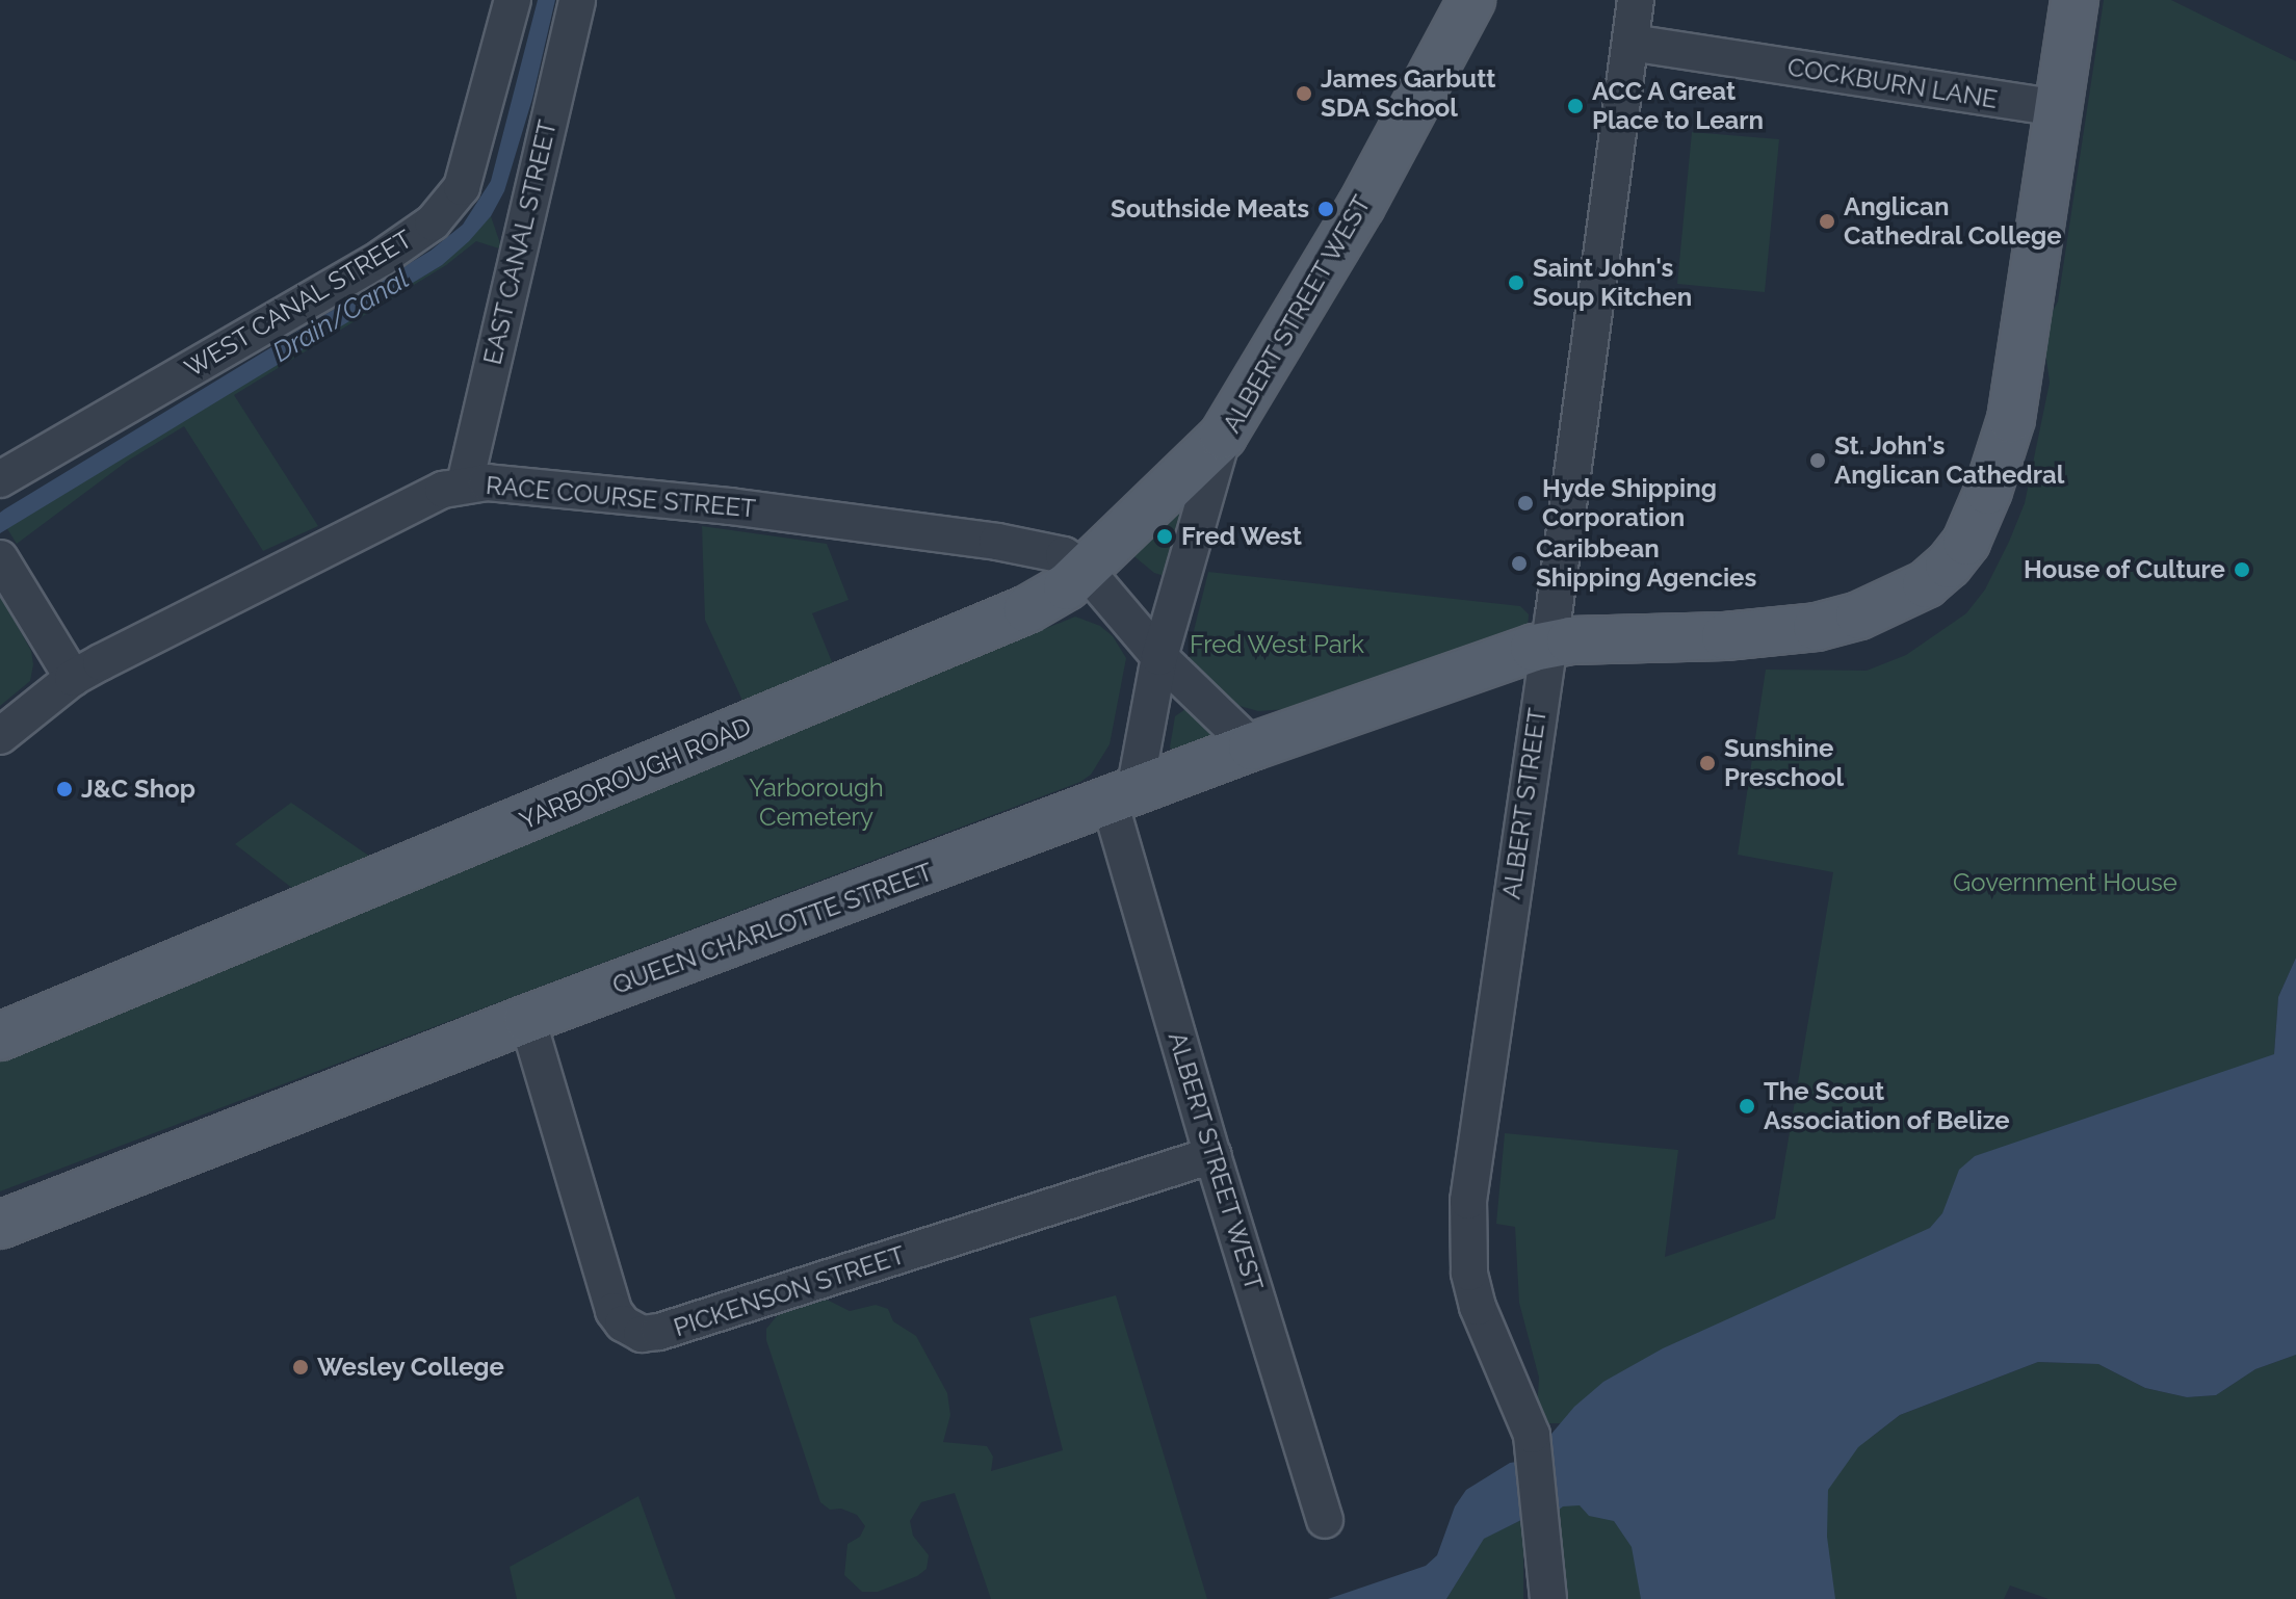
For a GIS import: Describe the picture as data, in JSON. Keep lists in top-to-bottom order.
{
  "streets": {
    "main road": ["ALBERT STREET WEST", "YARBOROUGH ROAD", "QUEEN CHARLOTTE STREET"],
    "street": [
      "COCKBURN LANE",
      "EAST CANAL STREET",
      "WEST CANAL STREET",
      "RACE COURSE STREET",
      "ALBERT STREET",
      "PICKENSON STREET"
    ]
  },
  "crossings": [
    ["COCKBURN LANE", "ALBERT STREET"],
    ["COCKBURN LANE", "QUEEN CHARLOTTE STREET"],
    ["EAST CANAL STREET", "RACE COURSE STREET"],
    ["ALBERT STREET WEST", "RACE COURSE STREET"],
    ["ALBERT STREET WEST", "YARBOROUGH ROAD"],
    ["ALBERT STREET WEST", "QUEEN CHARLOTTE STREET"],
    ["ALBERT STREET WEST", "PICKENSON STREET"],
    ["RACE COURSE STREET", "YARBOROUGH ROAD"],
    ["RACE COURSE STREET", "QUEEN CHARLOTTE STREET"],
    ["ALBERT STREET", "QUEEN CHARLOTTE STREET"],
    ["QUEEN CHARLOTTE STREET", "PICKENSON STREET"]
  ],
  "water": ["Drain/Canal"],
  "parks": ["Fred West Park", "Yarborough Cemetery", "Government House"],
  "places": [
    "James Garbutt SDA School",
    "ACC A Great Place to Learn",
    "Southside Meats",
    "Anglican Cathedral College",
    "Saint John's Soup Kitchen",
    "St. John's Anglican Cathedral",
    "Hyde Shipping Corporation",
    "Fred West",
    "Caribbean Shipping Agencies",
    "House of Culture",
    "Sunshine Preschool",
    "J&C Shop",
    "The Scout Association of Belize",
    "Wesley College"
  ]
}
